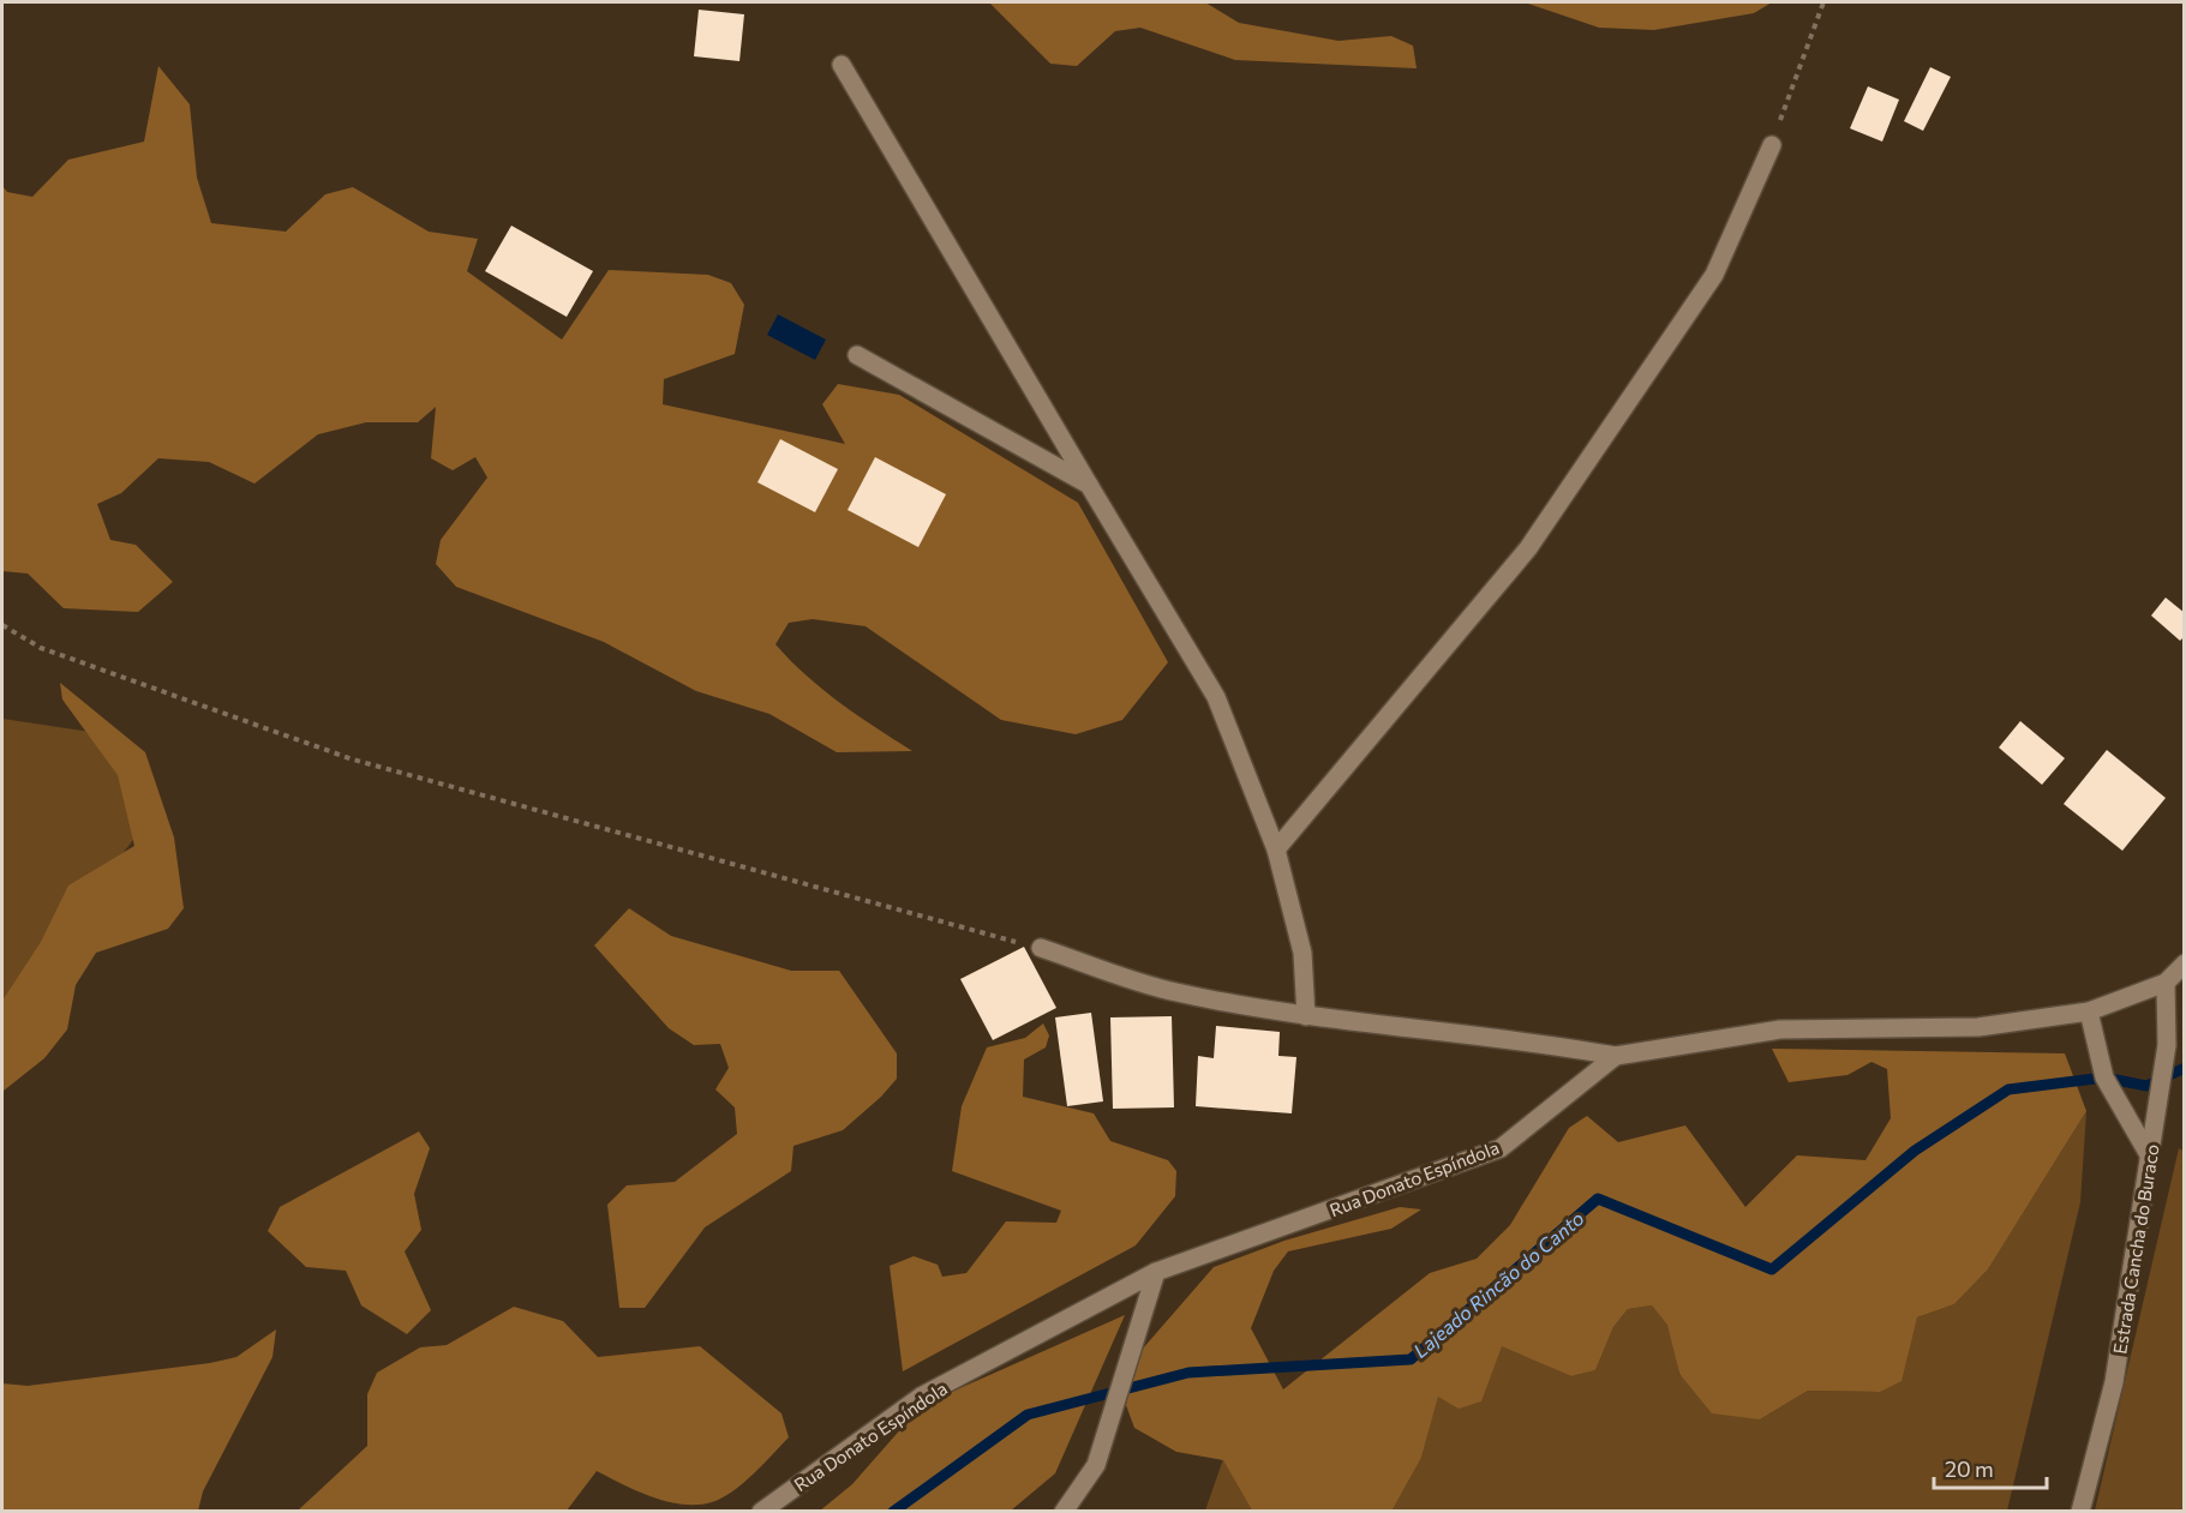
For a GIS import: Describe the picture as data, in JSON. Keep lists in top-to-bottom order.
{
  "streets": {
    "street": ["Rua Donato Espíndola", "Estrada Cancha do Buraco"]
  },
  "crossings": [
    ["Rua Donato Espíndola", "Estrada Cancha do Buraco"]
  ],
  "water": ["Lajeado Rincão do Canto"],
  "scale_bar": "20 m"
}
